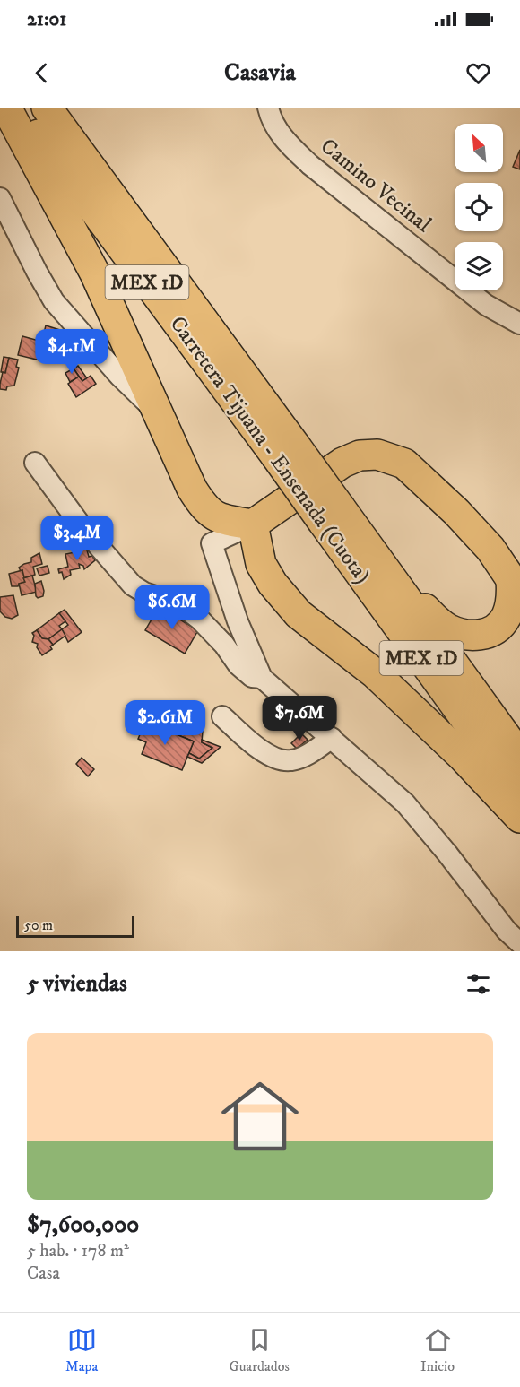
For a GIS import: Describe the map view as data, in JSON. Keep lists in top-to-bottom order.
{
  "streets": {
    "highway": ["MEX 1D", "Carretera Tijuana - Ensenada (Cuota)"],
    "street": ["Camino Vecinal"]
  },
  "scale_bar": "50 m",
  "north": "top left",
  "page": {
    "status": "21:01",
    "header": "Casavia",
    "price": [
      "$4.1M",
      "$3.4M",
      "$6.6M",
      "$7.6M",
      "$2.61M"
    ],
    "scale": "50 m",
    "heading": "5 viviendas",
    "list": [
      {
        "name": "$7,600,000",
        "note": "5 hab. · 178 m² · Casa"
      }
    ],
    "tabs": ["Mapa", "Guardados", "Inicio"]
  }
}
